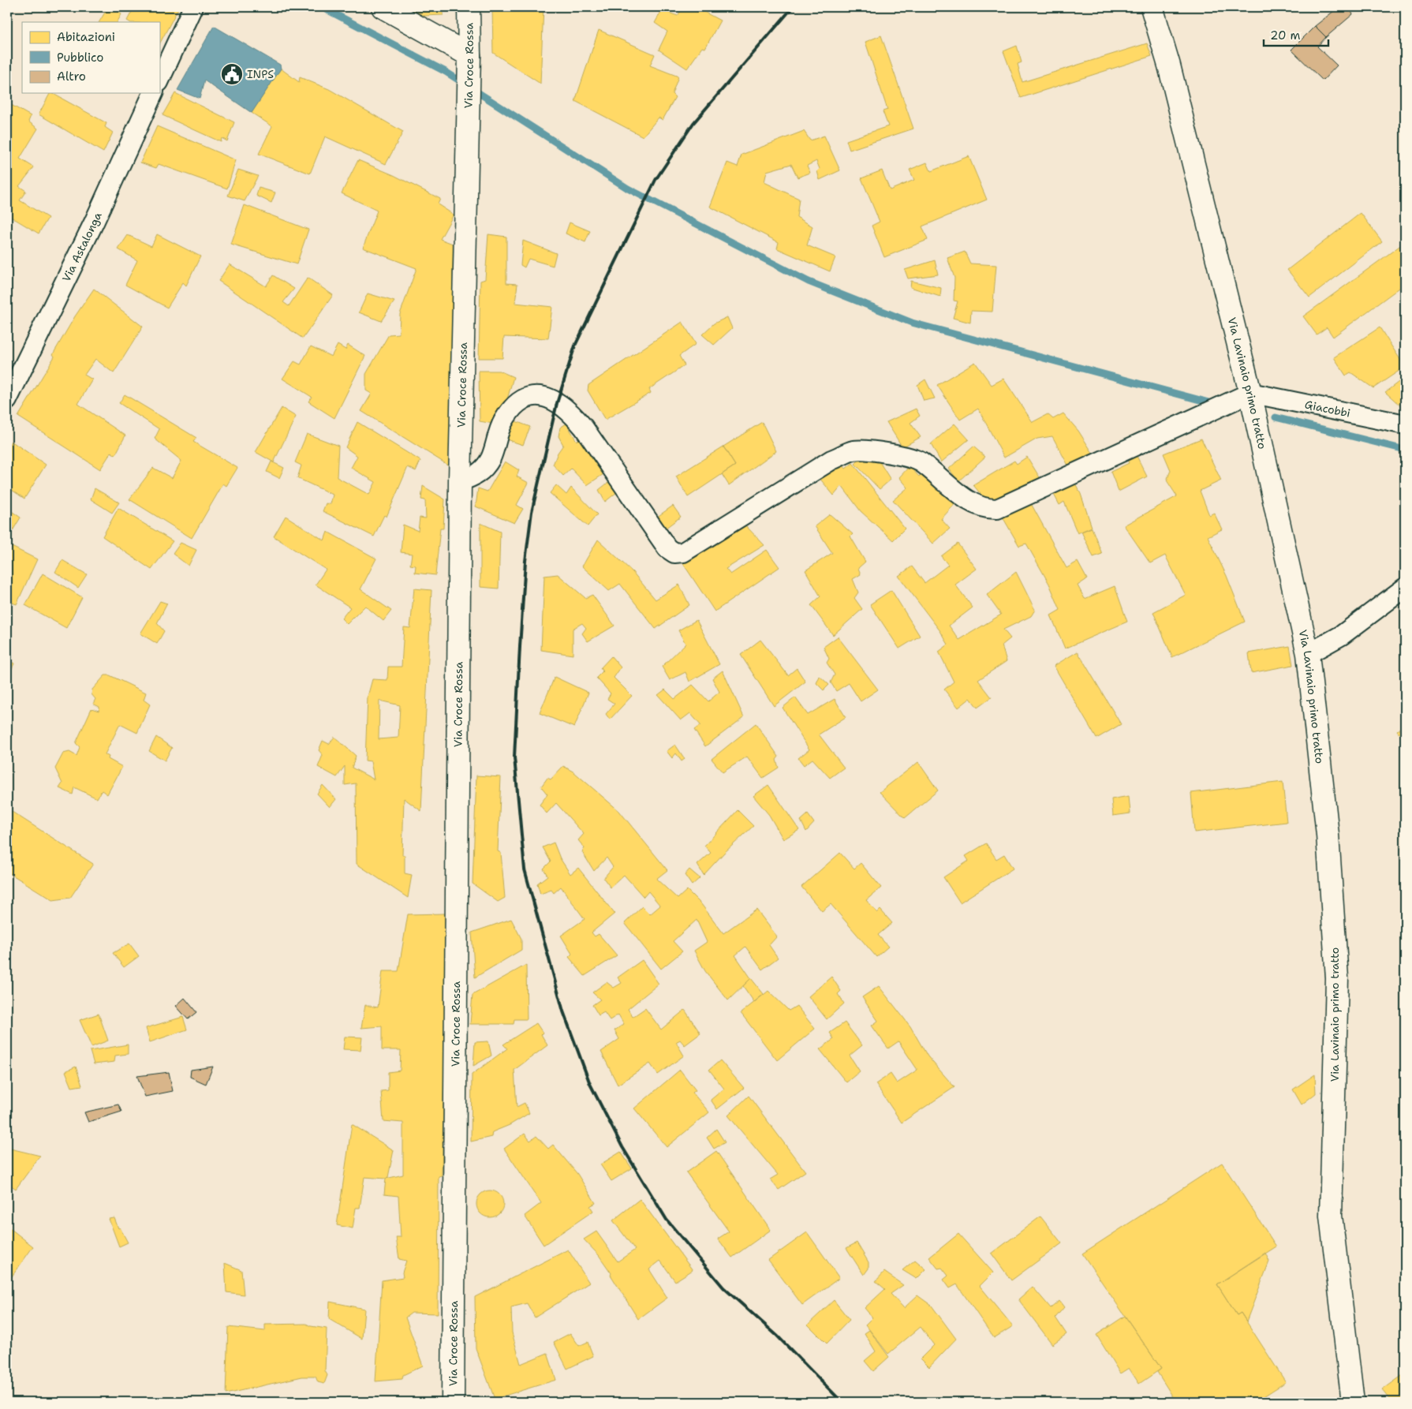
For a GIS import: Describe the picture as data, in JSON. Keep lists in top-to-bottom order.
{
  "streets": {
    "main road": ["Via Croce Rossa", "Via Lavinaio primo tratto"],
    "street": ["Via Astalonga", "Giacobbi"]
  },
  "crossings": [
    ["Via Lavinaio primo tratto", "Giacobbi"]
  ],
  "places": {
    "public building": ["INPS"]
  },
  "legend": ["Abitazioni", "Pubblico", "Altro"],
  "scale_bar": "20 m"
}
